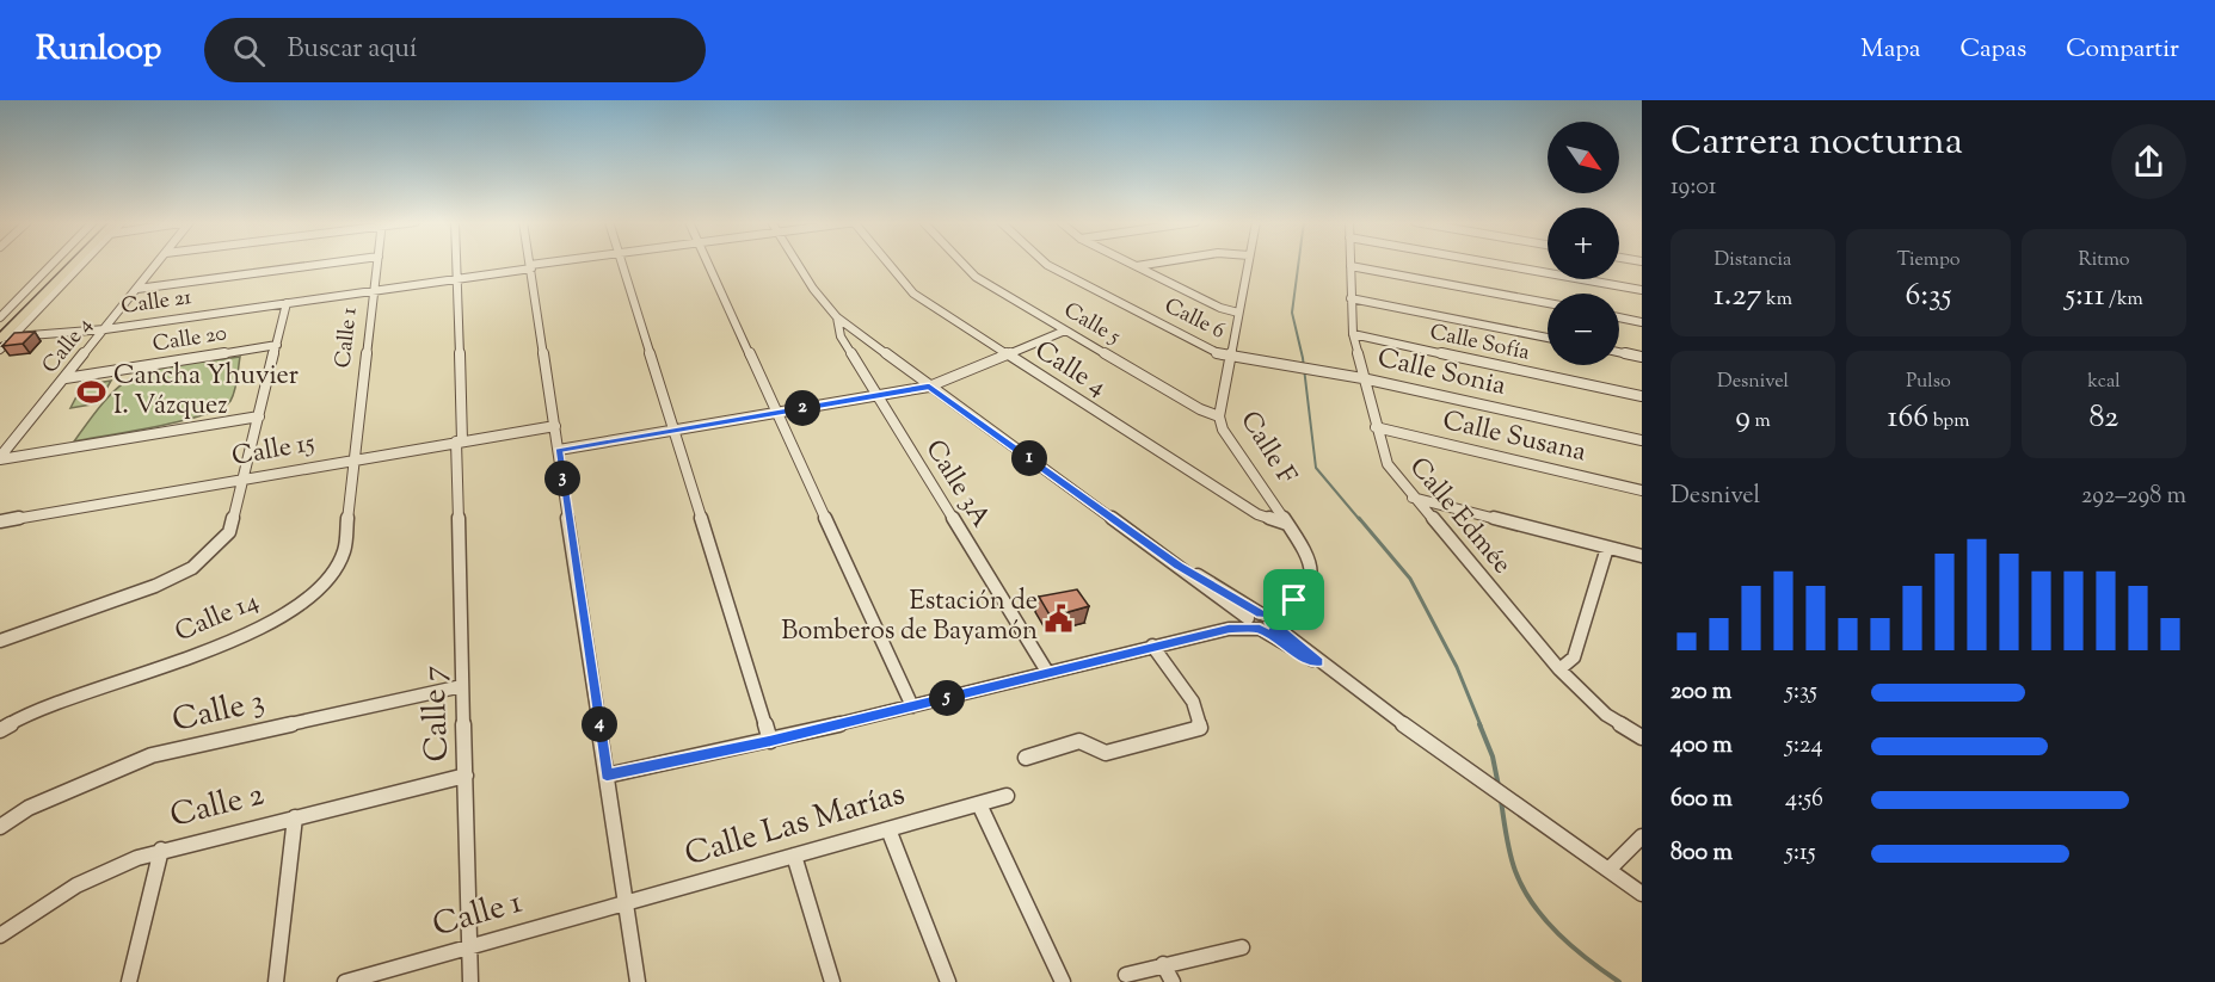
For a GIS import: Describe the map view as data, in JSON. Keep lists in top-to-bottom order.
{
  "streets": {
    "street": [
      "Calle 21",
      "Calle 6",
      "Calle 5",
      "Calle 1",
      "Calle 20",
      "Calle Sofía",
      "Calle 4",
      "Calle Sonia",
      "Calle Susana",
      "Calle F",
      "Calle 15",
      "Calle 3A",
      "Calle Edmée",
      "Calle 14",
      "Calle 3",
      "Calle 7",
      "Calle 2",
      "Calle Las Marías"
    ]
  },
  "crossings": [
    ["Calle 21", "Calle 1"],
    ["Calle 21", "Calle 4"],
    ["Calle 21", "Calle 7"],
    ["Calle 6", "Calle Sonia"],
    ["Calle 6", "Calle F"],
    ["Calle 5", "Calle F"],
    ["Calle 1", "Calle 15"],
    ["Calle 1", "Calle 14"],
    ["Calle 1", "Calle 7"],
    ["Calle 1", "Calle Las Marías"],
    ["Calle 20", "Calle 4"],
    ["Calle Sofía", "Calle Edmée"],
    ["Calle 4", "Calle F"],
    ["Calle Sonia", "Calle F"],
    ["Calle Sonia", "Calle Edmée"],
    ["Calle Susana", "Calle Edmée"],
    ["Calle 15", "Calle 14"],
    ["Calle 15", "Calle 7"],
    ["Calle 3", "Calle 7"],
    ["Calle 7", "Calle 2"]
  ],
  "places": {
    "sports": ["Cancha Yhuvier I. Vázquez"],
    "public building": ["Estación de Bomberos de Bayamón"]
  },
  "north": "bottom right",
  "page": {
    "header": "Runloop",
    "search": "Buscar aquí",
    "nav": ["Mapa", "Capas", "Compartir"],
    "heading": ["Carrera nocturna", "19:01"],
    "map_buttons": ["+", "−"],
    "stats": [
      ["Distancia", "1.27 km"],
      ["Tiempo", "6:35"],
      ["Ritmo", "5:11 /km"],
      ["Desnivel", "9 m"],
      ["Pulso", "166 bpm"],
      ["kcal", "82"]
    ],
    "pins": [
      "2",
      "1",
      "3",
      "5",
      "4"
    ],
    "chart": ["Desnivel", "292–298 m"],
    "list": [
      {
        "name": "200 m",
        "note": "5:35"
      },
      {
        "name": "400 m",
        "note": "5:24"
      },
      {
        "name": "600 m",
        "note": "4:56"
      },
      {
        "name": "800 m",
        "note": "5:15"
      }
    ]
  }
}
